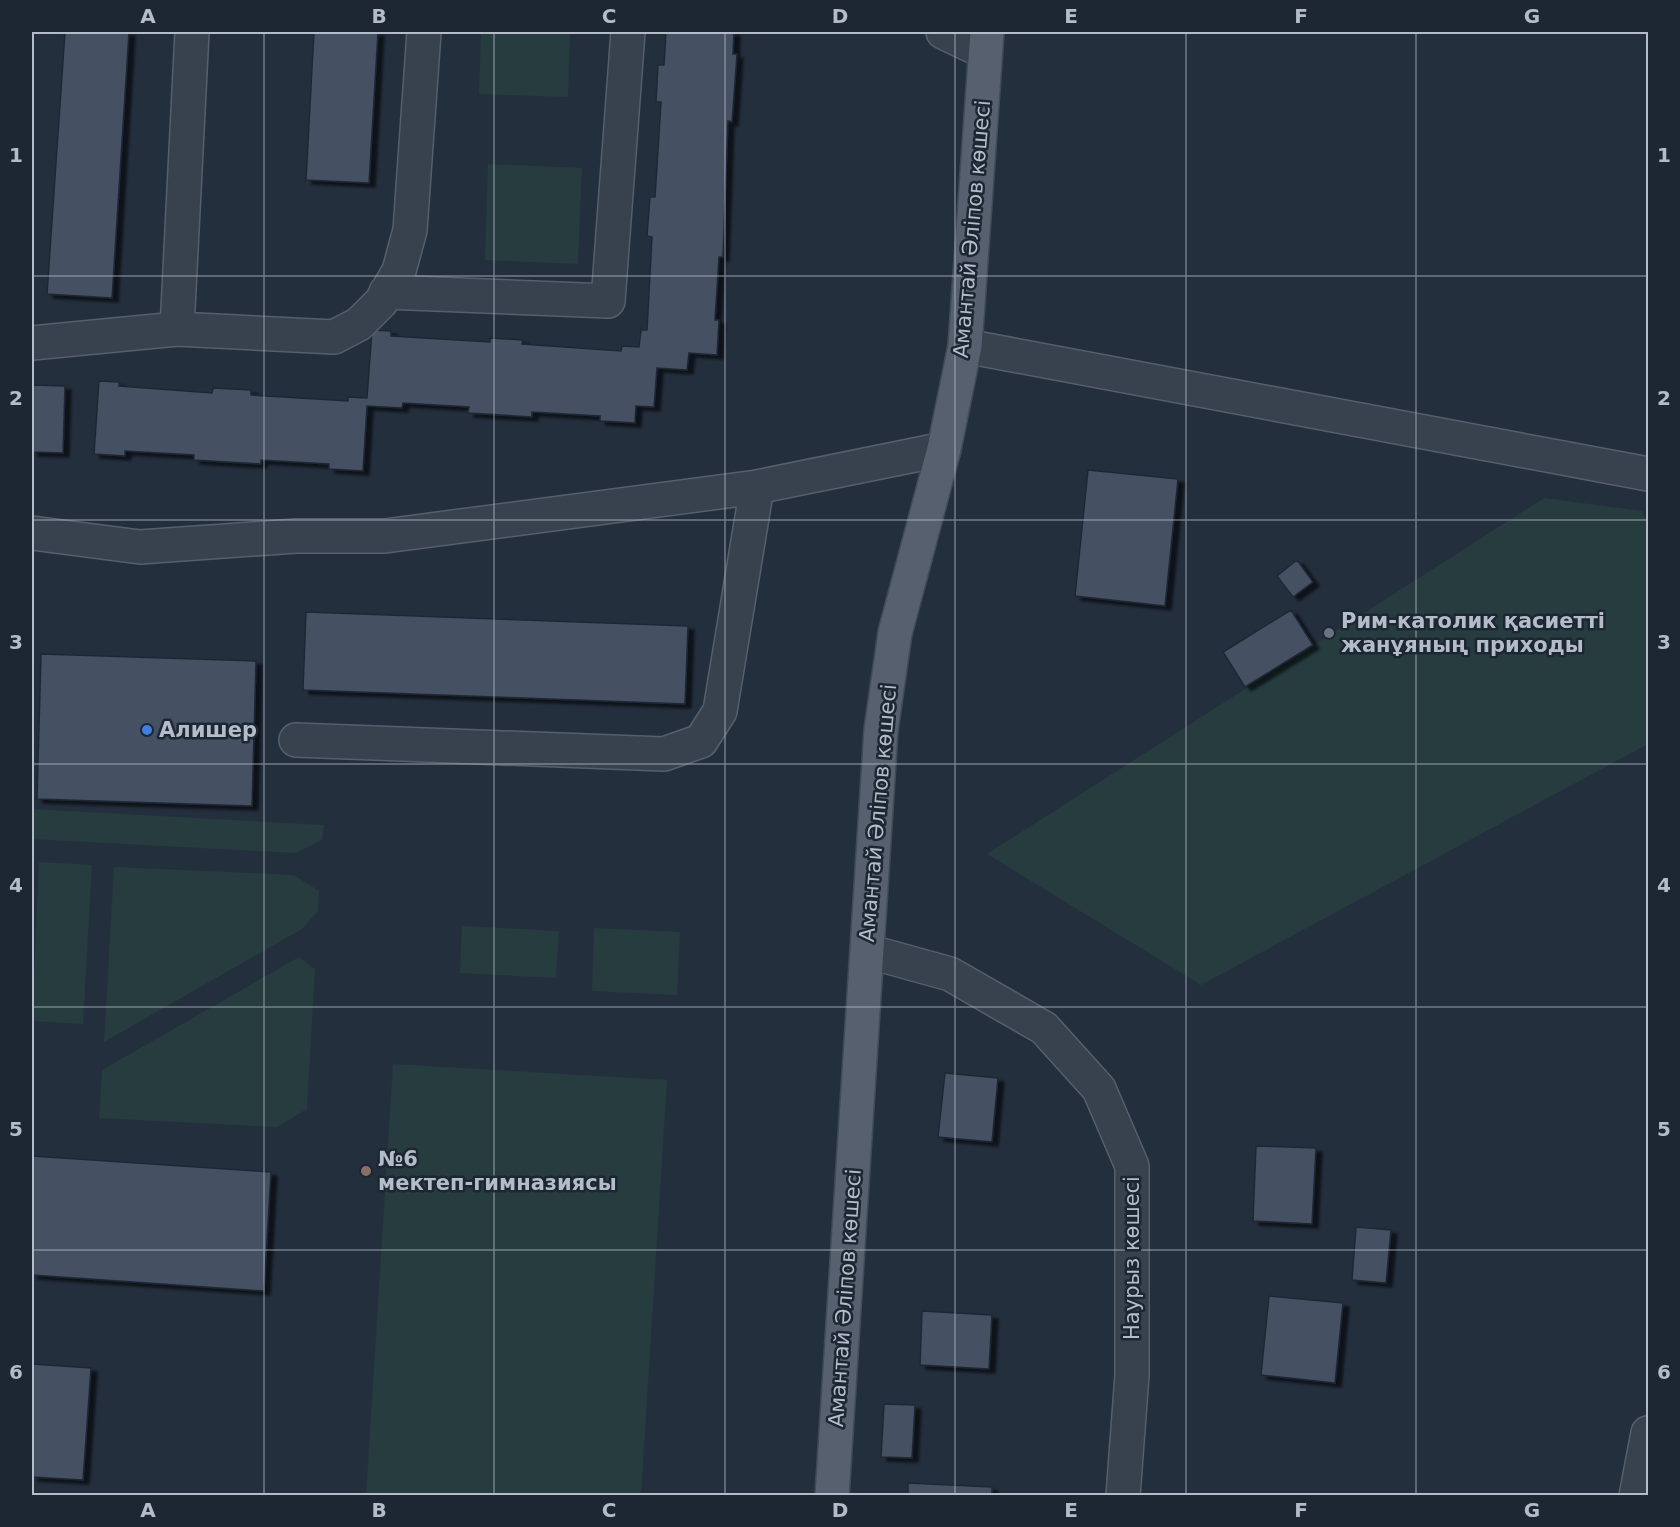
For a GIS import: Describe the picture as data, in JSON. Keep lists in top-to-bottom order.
{
  "streets": {
    "main road": ["Амантай Әліпов көшесі"],
    "street": ["Наурыз көшесі"]
  },
  "crossings": [
    ["Амантай Әліпов көшесі", "Наурыз көшесі"]
  ],
  "places": ["Рим-католик қасиетті жанұяның приходы", "Алишер", "№6 мектеп-гимназиясы"],
  "grid": {
    "columns": [
      "A",
      "B",
      "C",
      "D",
      "E",
      "F",
      "G"
    ],
    "rows": [
      "1",
      "2",
      "3",
      "4",
      "5",
      "6"
    ]
  }
}
